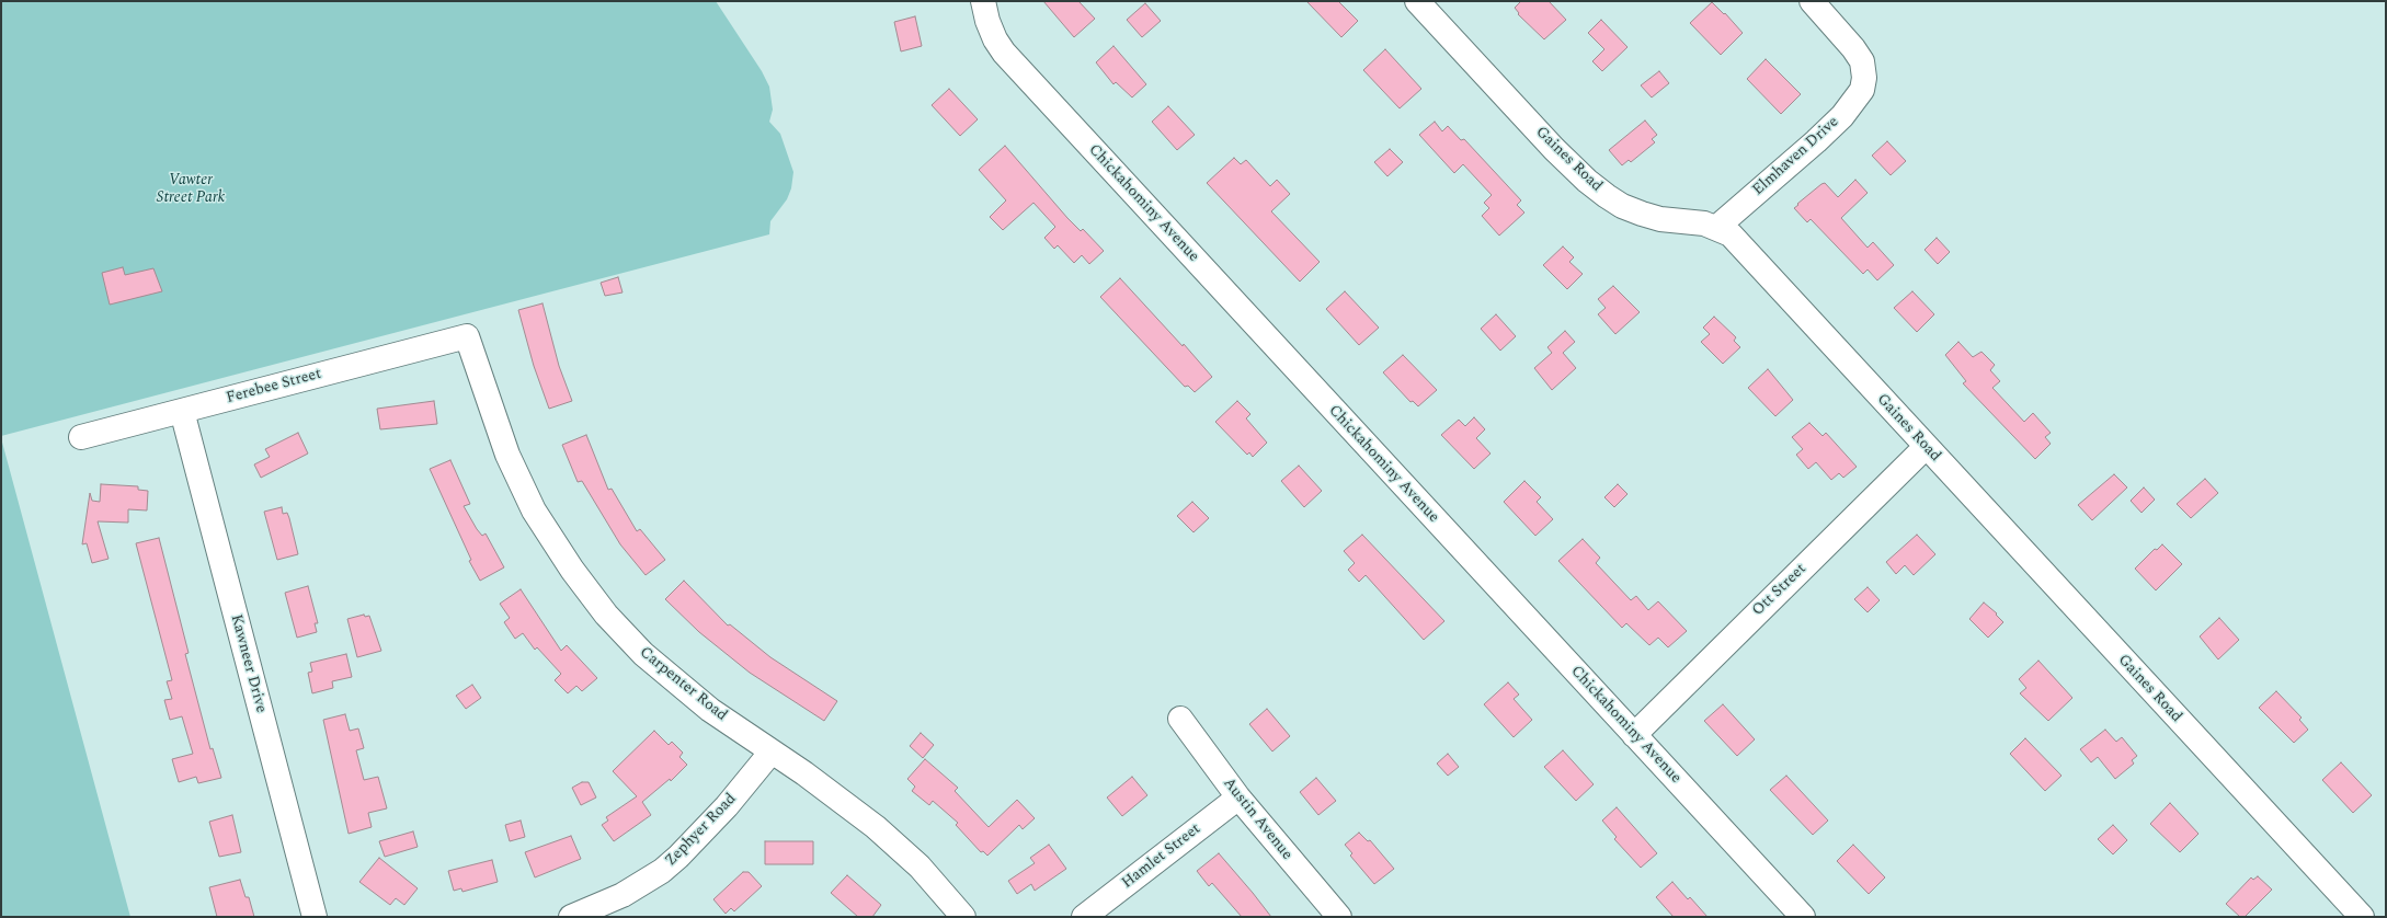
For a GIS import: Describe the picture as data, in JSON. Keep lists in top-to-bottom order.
{
  "streets": {
    "street": [
      "Elmhaven Drive",
      "Gaines Road",
      "Chickahominy Avenue",
      "Ferebee Street",
      "Ott Street",
      "Kawneer Drive",
      "Carpenter Road",
      "Austin Avenue",
      "Zephyer Road",
      "Hamlet Street"
    ]
  },
  "crossings": [
    ["Elmhaven Drive", "Gaines Road"],
    ["Gaines Road", "Ott Street"],
    ["Chickahominy Avenue", "Ott Street"],
    ["Ferebee Street", "Kawneer Drive"],
    ["Ferebee Street", "Carpenter Road"],
    ["Carpenter Road", "Zephyer Road"],
    ["Austin Avenue", "Hamlet Street"]
  ],
  "parks": ["Vawter Street Park"]
}
